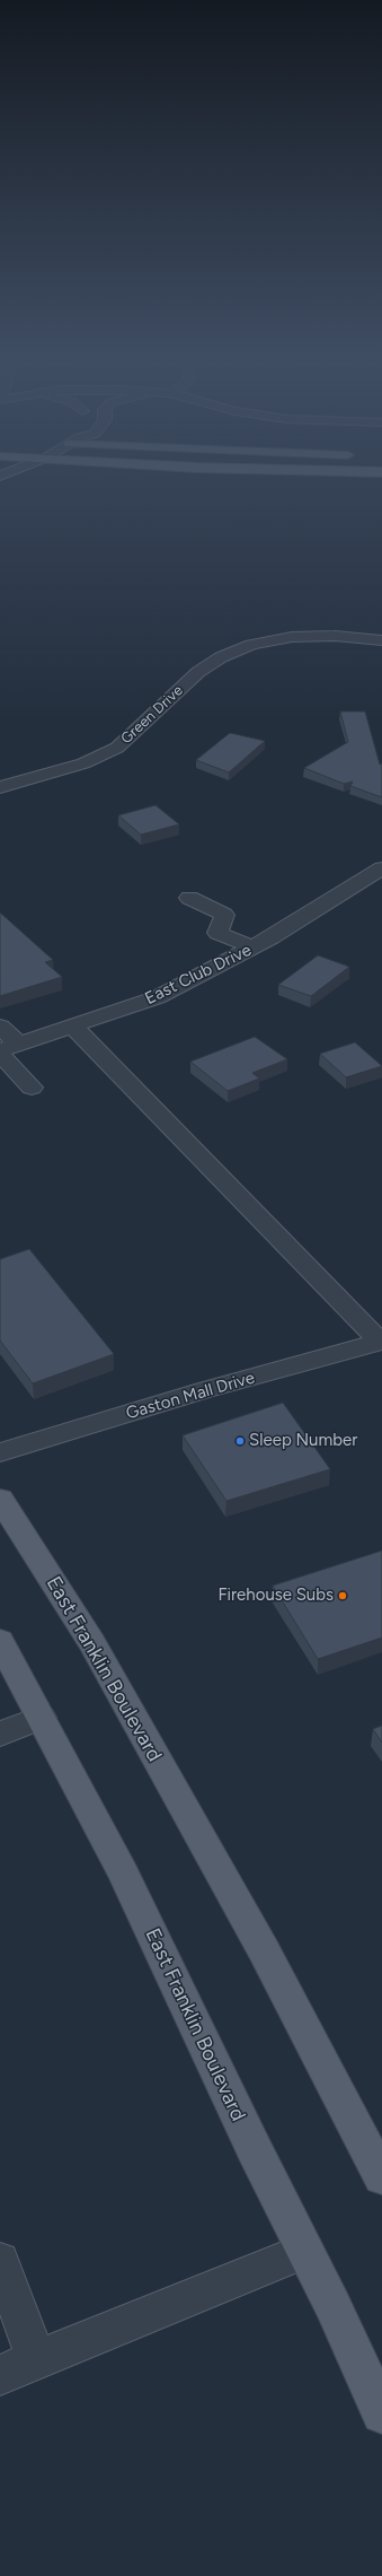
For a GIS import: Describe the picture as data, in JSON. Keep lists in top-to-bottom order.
{
  "streets": {
    "main road": ["East Franklin Boulevard"],
    "street": ["Green Drive", "East Club Drive", "Gaston Mall Drive"]
  },
  "places": ["Sleep Number", "Firehouse Subs"]
}
